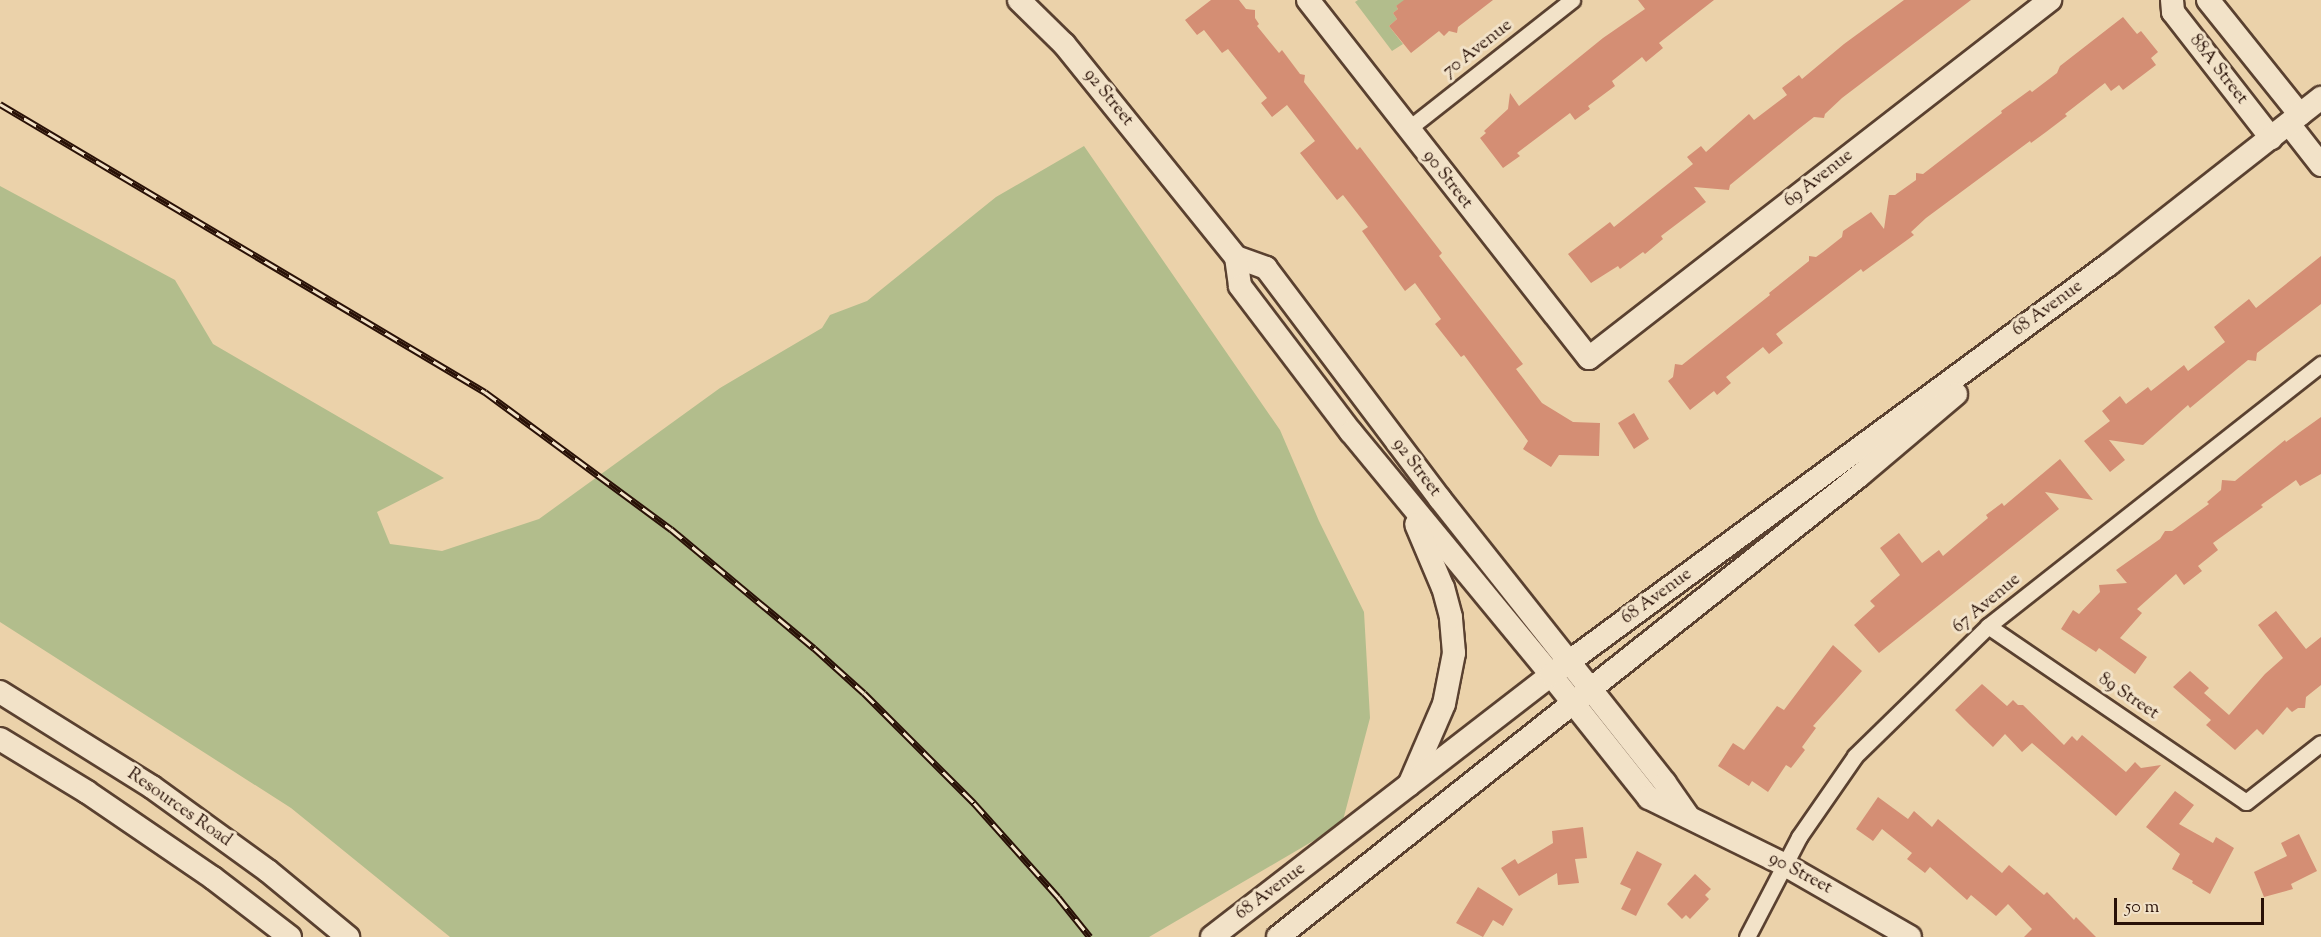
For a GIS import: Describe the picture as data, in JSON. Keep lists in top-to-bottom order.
{
  "streets": {
    "main road": [
      "88A Street",
      "92 Street",
      "69 Avenue",
      "90 Street",
      "68 Avenue",
      "Resources Road"
    ],
    "street": ["70 Avenue", "67 Avenue", "89 Street"]
  },
  "crossings": [
    ["70 Avenue", "90 Street"],
    ["88A Street", "68 Avenue"],
    ["92 Street", "90 Street"],
    ["92 Street", "68 Avenue"],
    ["69 Avenue", "90 Street"],
    ["90 Street", "68 Avenue"],
    ["90 Street", "67 Avenue"],
    ["67 Avenue", "89 Street"]
  ],
  "scale_bar": "50 m"
}
